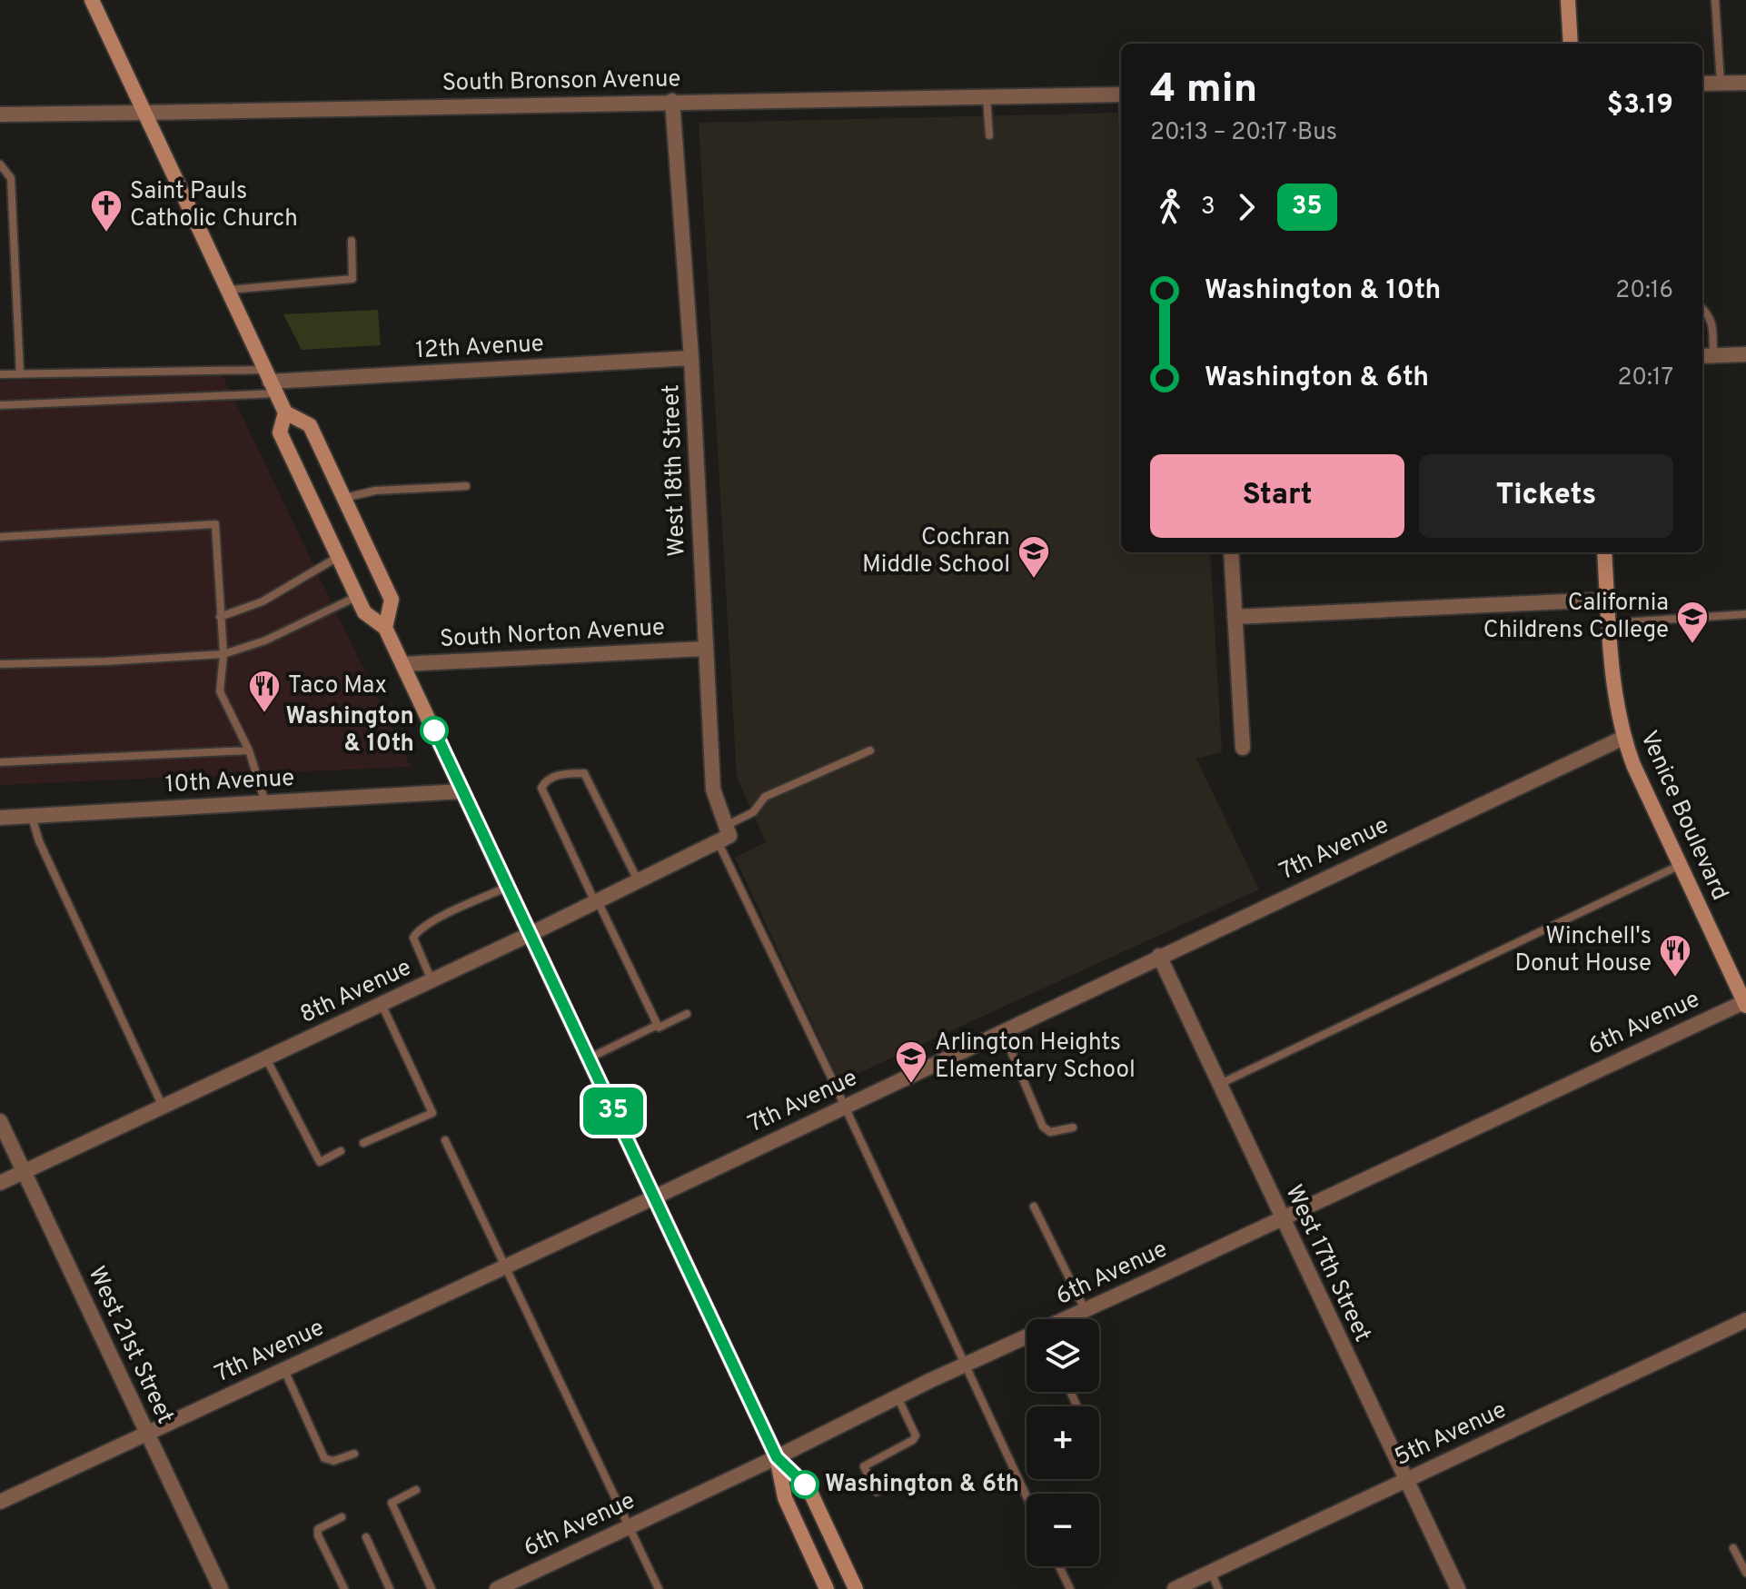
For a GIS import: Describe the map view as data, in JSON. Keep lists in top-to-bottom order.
{
  "streets": {
    "main road": ["Venice Boulevard"],
    "street": [
      "South Bronson Avenue",
      "12th Avenue",
      "West 18th Street",
      "South Norton Avenue",
      "10th Avenue",
      "7th Avenue",
      "8th Avenue",
      "6th Avenue",
      "West 17th Street",
      "West 21st Street",
      "5th Avenue"
    ]
  },
  "crossings": [
    ["South Bronson Avenue", "West 18th Street"],
    ["12th Avenue", "West 18th Street"],
    ["West 18th Street", "South Norton Avenue"],
    ["West 18th Street", "8th Avenue"],
    ["Venice Boulevard", "7th Avenue"],
    ["Venice Boulevard", "6th Avenue"],
    ["7th Avenue", "West 17th Street"],
    ["7th Avenue", "West 21st Street"],
    ["8th Avenue", "West 21st Street"],
    ["6th Avenue", "West 17th Street"],
    ["West 17th Street", "5th Avenue"]
  ],
  "places": {
    "church": ["Saint Pauls Catholic Church"],
    "school or university": ["Cochran Middle School", "California Childrens College", "Arlington Heights Elementary School"],
    "restaurant": ["Taco Max", "Winchell's Donut House"],
    "other": ["Washington & 10th", "Washington & 6th"]
  },
  "lines": ["bus line 35"],
  "page": {
    "on_map": "35",
    "heading": ["4 min", "20:13 – 20:17 · Bus", "$3.19"],
    "legs": ["3", "35"],
    "list": [
      {
        "name": "Washington & 10th",
        "value": "20:16"
      },
      {
        "name": "Washington & 6th",
        "value": "20:17"
      }
    ],
    "buttons": ["Start", "Tickets"],
    "map_buttons": ["+", "−"]
  }
}
